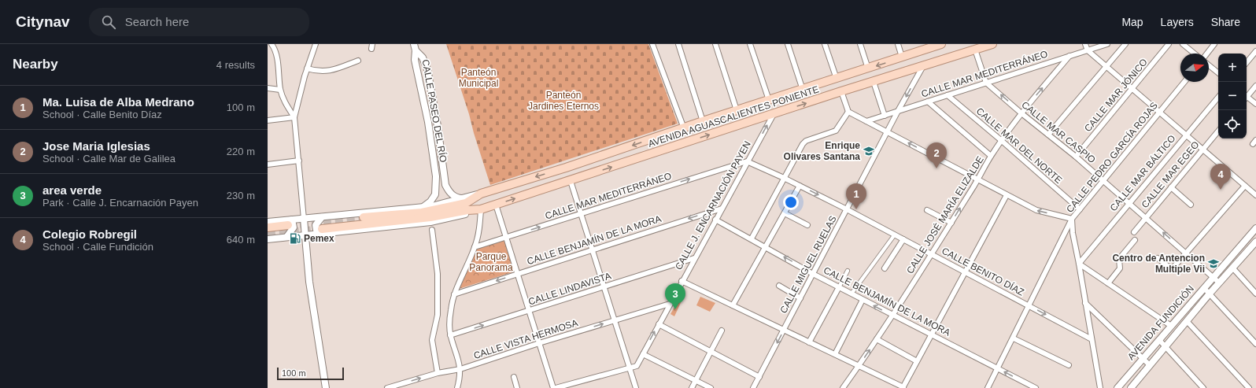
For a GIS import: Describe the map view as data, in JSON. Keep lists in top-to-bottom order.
{
  "streets": {
    "main road": ["AVENIDA AGUASCALIENTES PONIENTE"],
    "street": [
      "CALLE MAR MEDITERRÁNEO",
      "CALLE MAR JÓNICO",
      "CALLE PASEO DEL RÍO",
      "CALLE MAR CASPIO",
      "CALLE MAR DEL NORTE",
      "CALLE PEDRO GARCÍA ROJAS",
      "CALLE MAR BÁLTICO",
      "CALLE MAR EGEO",
      "CALLE J. ENCARNACIÓN PAYEN",
      "CALLE JOSÉ MARÍA ELIZALDE",
      "CALLE BENJAMÍN DE LA MORA",
      "CALLE MIGUEL RUELAS",
      "CALLE BENITO DÍAZ",
      "CALLE LINDAVISTA",
      "AVENIDA FUNDICIÓN",
      "CALLE VISTA HERMOSA"
    ]
  },
  "crossings": [
    ["CALLE MAR MEDITERRÁNEO", "CALLE MAR CASPIO"],
    ["CALLE MAR MEDITERRÁNEO", "CALLE MAR DEL NORTE"],
    ["CALLE MAR MEDITERRÁNEO", "CALLE J. ENCARNACIÓN PAYEN"],
    ["CALLE MAR MEDITERRÁNEO", "CALLE JOSÉ MARÍA ELIZALDE"],
    ["CALLE MAR MEDITERRÁNEO", "CALLE MIGUEL RUELAS"],
    ["CALLE MAR MEDITERRÁNEO", "CALLE BENITO DÍAZ"],
    ["CALLE MAR JÓNICO", "CALLE MAR CASPIO"],
    ["CALLE PASEO DEL RÍO", "AVENIDA AGUASCALIENTES PONIENTE"],
    ["AVENIDA AGUASCALIENTES PONIENTE", "CALLE MAR CASPIO"],
    ["AVENIDA AGUASCALIENTES PONIENTE", "CALLE J. ENCARNACIÓN PAYEN"],
    ["AVENIDA AGUASCALIENTES PONIENTE", "CALLE MIGUEL RUELAS"],
    ["CALLE MAR CASPIO", "CALLE PEDRO GARCÍA ROJAS"],
    ["CALLE MAR CASPIO", "CALLE MAR BÁLTICO"],
    ["CALLE MAR CASPIO", "CALLE MAR EGEO"],
    ["CALLE MAR CASPIO", "CALLE JOSÉ MARÍA ELIZALDE"],
    ["CALLE MAR CASPIO", "AVENIDA FUNDICIÓN"],
    ["CALLE MAR DEL NORTE", "CALLE PEDRO GARCÍA ROJAS"],
    ["CALLE MAR DEL NORTE", "CALLE JOSÉ MARÍA ELIZALDE"],
    ["CALLE PEDRO GARCÍA ROJAS", "CALLE BENJAMÍN DE LA MORA"],
    ["CALLE PEDRO GARCÍA ROJAS", "CALLE BENITO DÍAZ"],
    ["CALLE J. ENCARNACIÓN PAYEN", "CALLE BENJAMÍN DE LA MORA"],
    ["CALLE J. ENCARNACIÓN PAYEN", "CALLE BENITO DÍAZ"],
    ["CALLE J. ENCARNACIÓN PAYEN", "CALLE LINDAVISTA"],
    ["CALLE J. ENCARNACIÓN PAYEN", "CALLE VISTA HERMOSA"],
    ["CALLE JOSÉ MARÍA ELIZALDE", "CALLE BENJAMÍN DE LA MORA"],
    ["CALLE JOSÉ MARÍA ELIZALDE", "CALLE BENITO DÍAZ"],
    ["CALLE BENJAMÍN DE LA MORA", "CALLE MIGUEL RUELAS"],
    ["CALLE MIGUEL RUELAS", "CALLE BENITO DÍAZ"]
  ],
  "one_way": ["CALLE MAR MEDITERRÁNEO", "CALLE BENJAMÍN DE LA MORA", "CALLE VISTA HERMOSA"],
  "parks": ["Panteón Municipal", "Panteón Jardines Eternos", "Parque Panorama"],
  "places": {
    "school or university": ["Enrique Olivares Santana", "Centro de Antencion Multiple Vii"],
    "fuel station": ["Pemex"]
  },
  "scale_bar": "100 m",
  "north": "right",
  "page": {
    "header": "Citynav",
    "search": "Search here",
    "nav": ["Map", "Layers", "Share"],
    "heading": ["Nearby", "4 results"],
    "map_buttons": ["+", "−"],
    "list": [
      {
        "mark": "1",
        "name": "Ma. Luisa de Alba Medrano",
        "note": "School · Calle Benito Díaz",
        "value": "100 m"
      },
      {
        "mark": "2",
        "name": "Jose Maria Iglesias",
        "note": "School · Calle Mar de Galilea",
        "value": "220 m"
      },
      {
        "mark": "3",
        "name": "area verde",
        "note": "Park · Calle J. Encarnación Payen",
        "value": "230 m"
      },
      {
        "mark": "4",
        "name": "Colegio Robregil",
        "note": "School · Calle Fundición",
        "value": "640 m"
      }
    ],
    "pins": [
      "2",
      "4",
      "1",
      "3"
    ],
    "scale": "100 m"
  }
}
